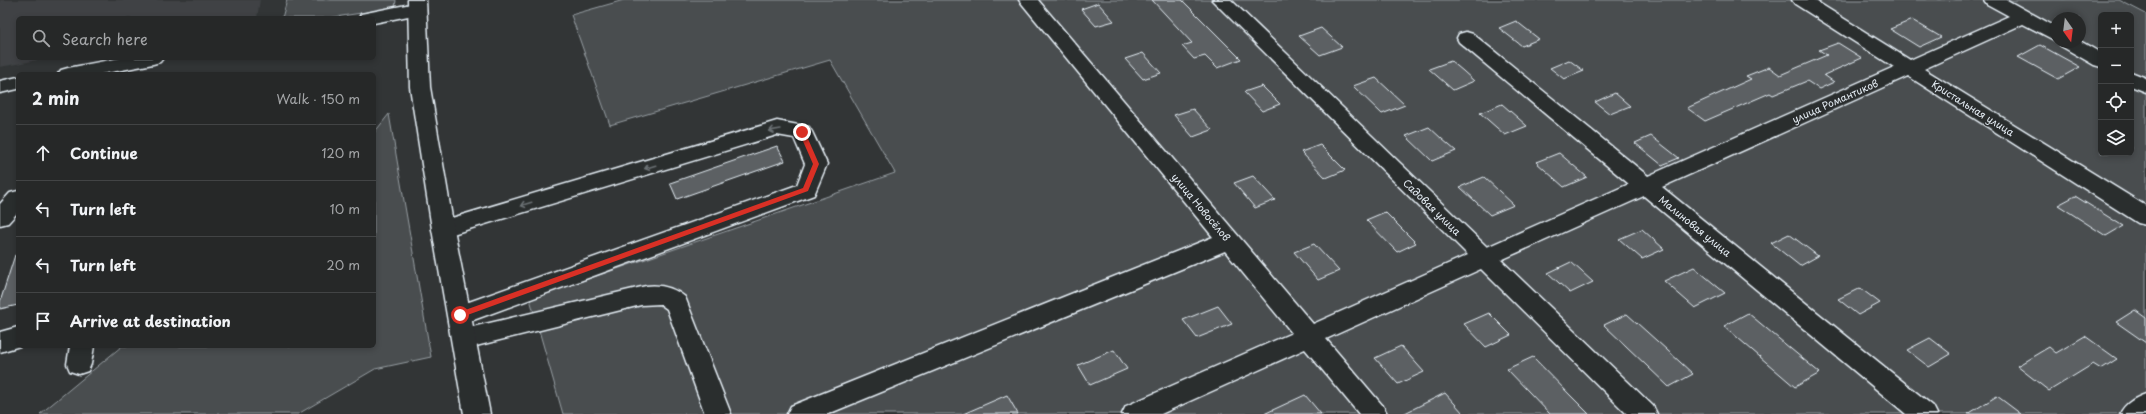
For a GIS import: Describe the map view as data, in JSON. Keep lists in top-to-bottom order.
{
  "streets": {
    "street": [
      "улица Романтиков",
      "Кристальная улица",
      "улица Новосёлов",
      "Садовая улица",
      "Малиновая улица"
    ]
  },
  "crossings": [
    ["улица Романтиков", "Кристальная улица"],
    ["улица Романтиков", "улица Новосёлов"],
    ["улица Романтиков", "Садовая улица"],
    ["улица Романтиков", "Малиновая улица"]
  ],
  "north": "bottom",
  "page": {
    "map_buttons": ["+", "−"],
    "search": "Search here",
    "heading": ["2 min", "Walk · 150 m"],
    "list": [
      ["Continue", "120 m"],
      ["Turn left", "10 m"],
      ["Turn left", "20 m"],
      "Arrive at destination"
    ]
  }
}
